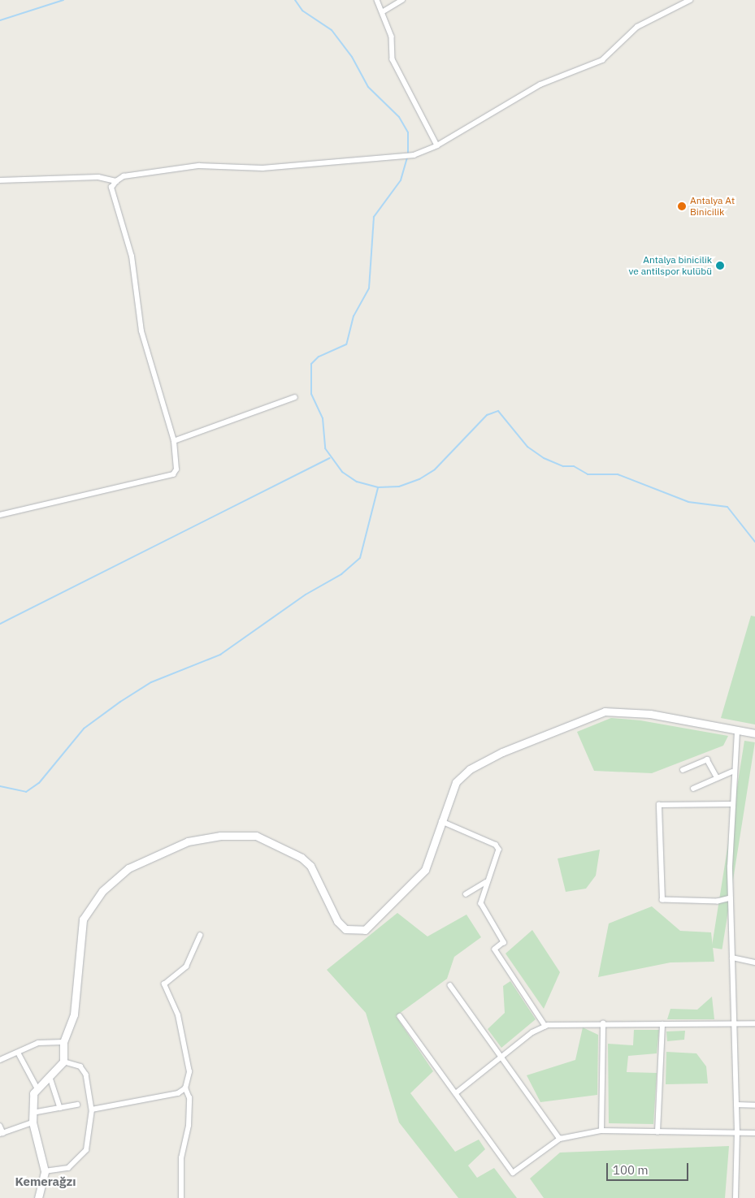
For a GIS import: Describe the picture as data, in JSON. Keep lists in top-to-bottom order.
{
  "districts": ["Kemerağzı"],
  "places": ["Antalya At Binicilik", "Antalya binicilik ve antilspor kulübü"],
  "scale_bar": "100 m"
}
